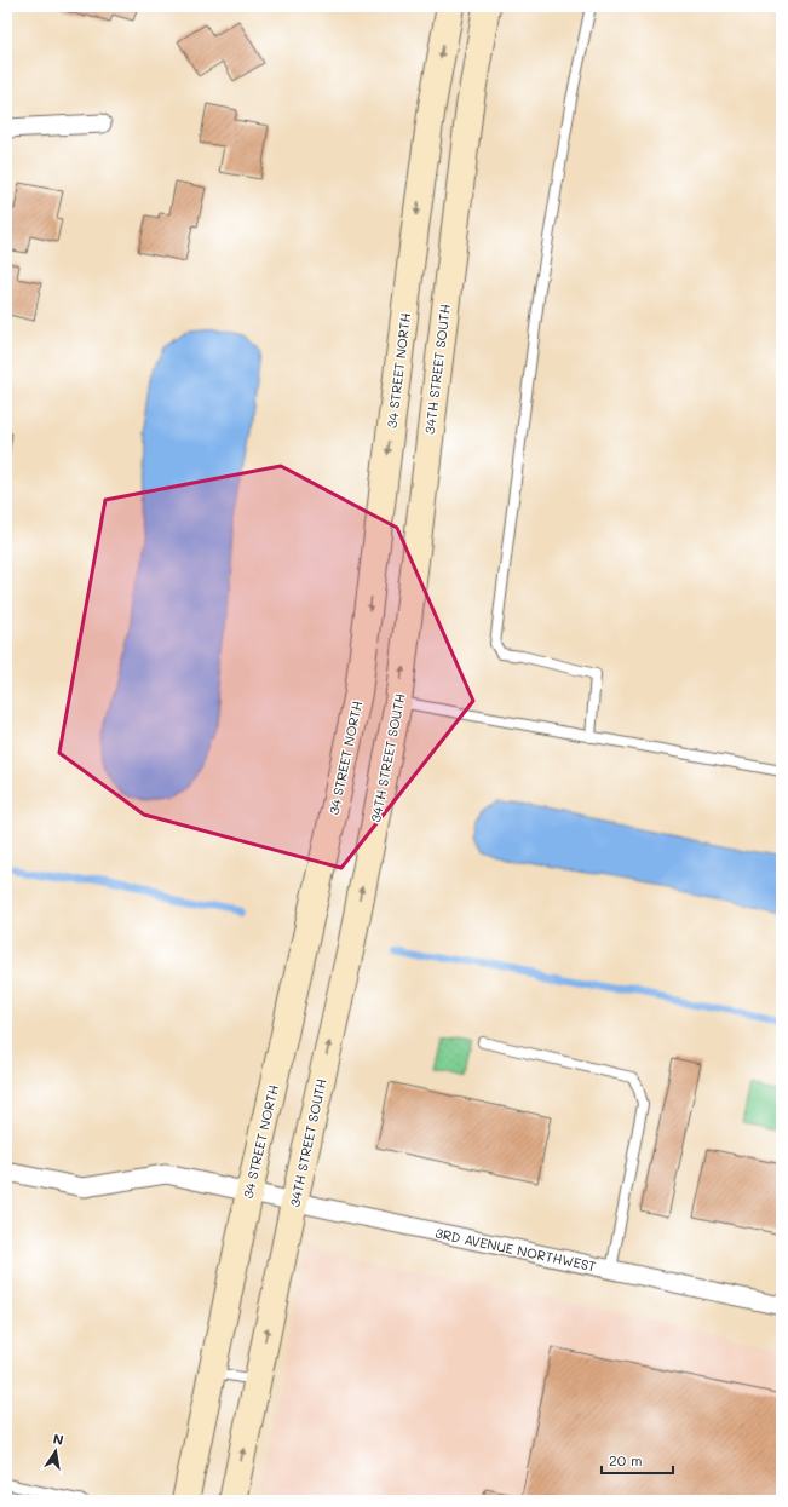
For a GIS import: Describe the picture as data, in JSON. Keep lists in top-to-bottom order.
{
  "streets": {
    "main road": ["34TH STREET SOUTH", "34 STREET NORTH"],
    "street": ["3RD AVENUE NORTHWEST"]
  },
  "crossings": [
    ["34TH STREET SOUTH", "3RD AVENUE NORTHWEST"],
    ["34 STREET NORTH", "3RD AVENUE NORTHWEST"]
  ],
  "one_way": ["34TH STREET SOUTH", "34 STREET NORTH"],
  "scale_bar": "20 m",
  "north": "top"
}
